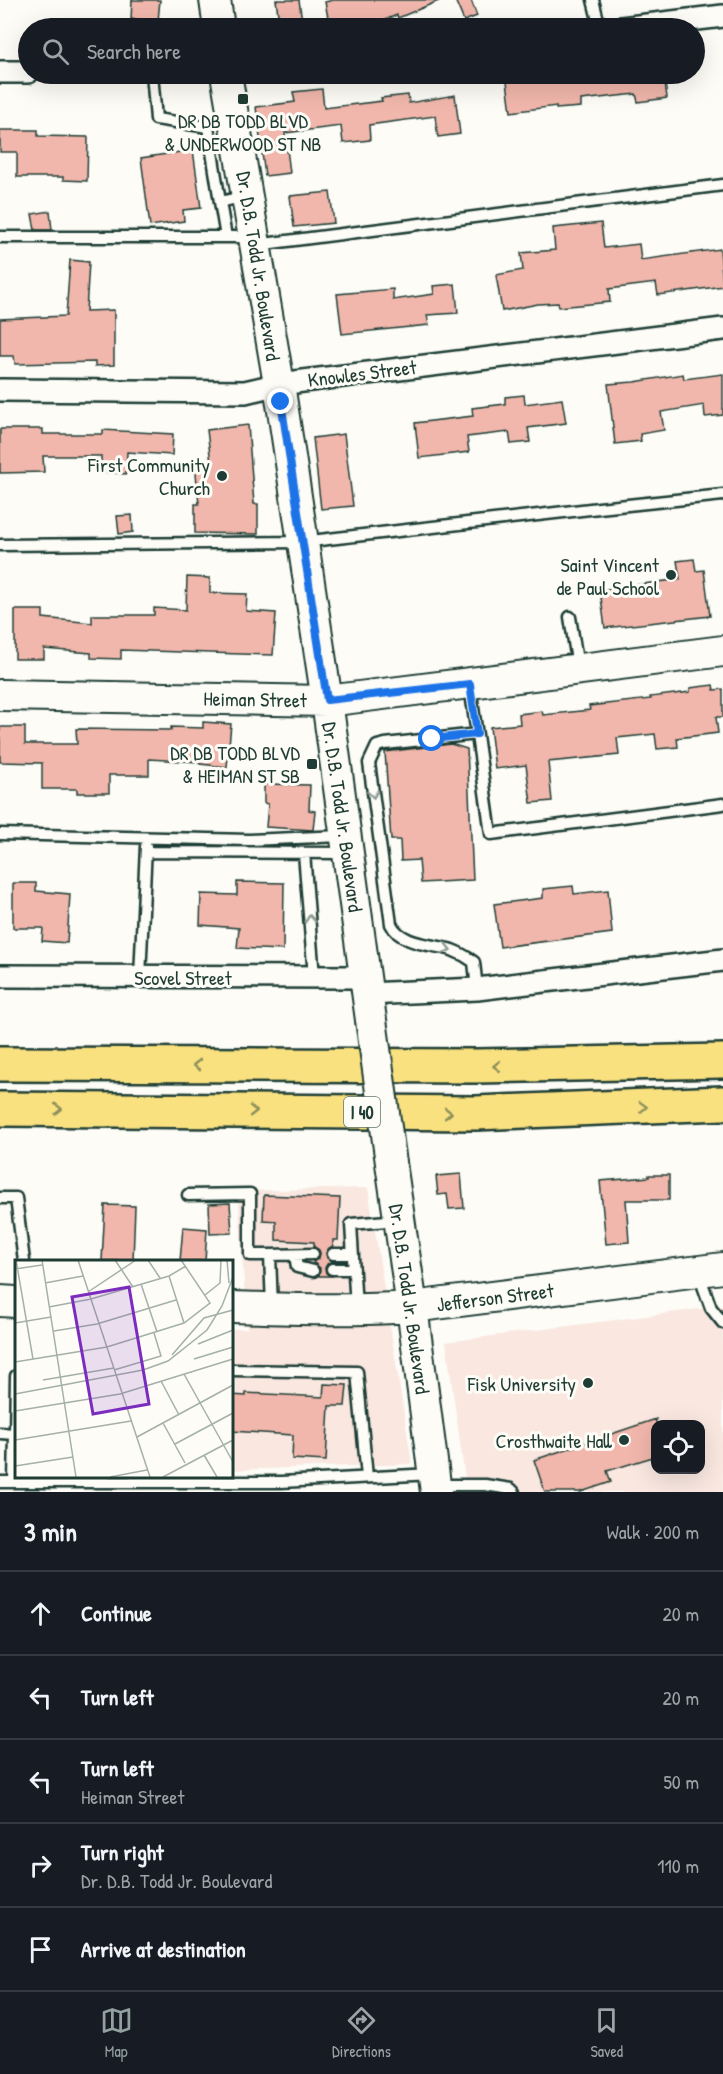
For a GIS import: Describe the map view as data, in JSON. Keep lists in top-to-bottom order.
{
  "streets": {
    "highway": ["I 40"],
    "main road": ["Dr. D.B. Todd Jr. Boulevard", "Heiman Street", "Jefferson Street"],
    "street": ["Knowles Street", "Scovel Street"]
  },
  "crossings": [
    ["Dr. D.B. Todd Jr. Boulevard", "Knowles Street"],
    ["Dr. D.B. Todd Jr. Boulevard", "Heiman Street"],
    ["Dr. D.B. Todd Jr. Boulevard", "Scovel Street"],
    ["Dr. D.B. Todd Jr. Boulevard", "Jefferson Street"]
  ],
  "places": {
    "transit": ["DR DB TODD BLVD & UNDERWOOD ST NB", "DR DB TODD BLVD & HEIMAN ST SB"],
    "other": [
      "First Community Church",
      "Saint Vincent de Paul School",
      "Fisk University",
      "Crosthwaite Hall"
    ]
  },
  "page": {
    "search": "Search here",
    "heading": ["3 min", "Walk · 200 m"],
    "list": [
      ["Continue", "20 m"],
      ["Turn left", "20 m"],
      ["Turn left", "Heiman Street", "50 m"],
      ["Turn right", "Dr. D.B. Todd Jr. Boulevard", "110 m"],
      "Arrive at destination"
    ],
    "nav": ["Map", "Directions", "Saved"]
  }
}
